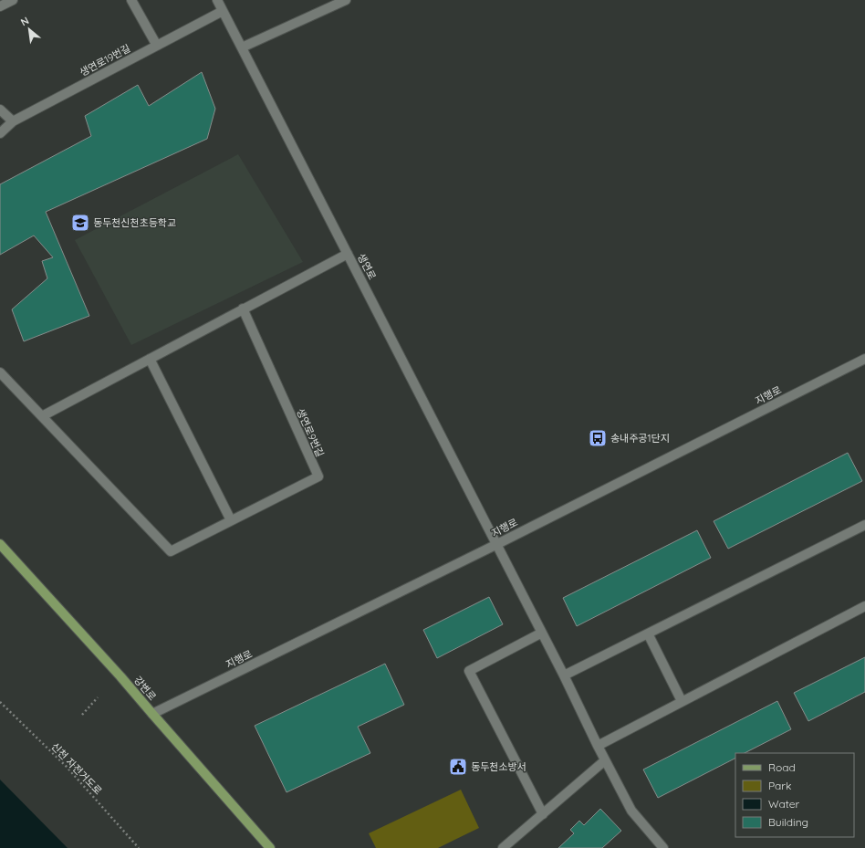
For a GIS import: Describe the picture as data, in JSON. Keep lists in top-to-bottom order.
{
  "streets": {
    "main road": ["강변로"],
    "street": [
      "생연로19번길",
      "생연로",
      "지행로",
      "생연로9번길"
    ],
    "path": ["신천 자전거도로"]
  },
  "crossings": [
    ["생연로19번길", "생연로"],
    ["생연로", "지행로"],
    ["지행로", "강변로"]
  ],
  "places": {
    "school or university": ["동두천신천초등학교"],
    "bus stop": ["송내주공1단지"],
    "public building": ["동두천소방서"]
  },
  "legend": [
    "Road",
    "Park",
    "Water",
    "Building"
  ],
  "north": "top left"
}
